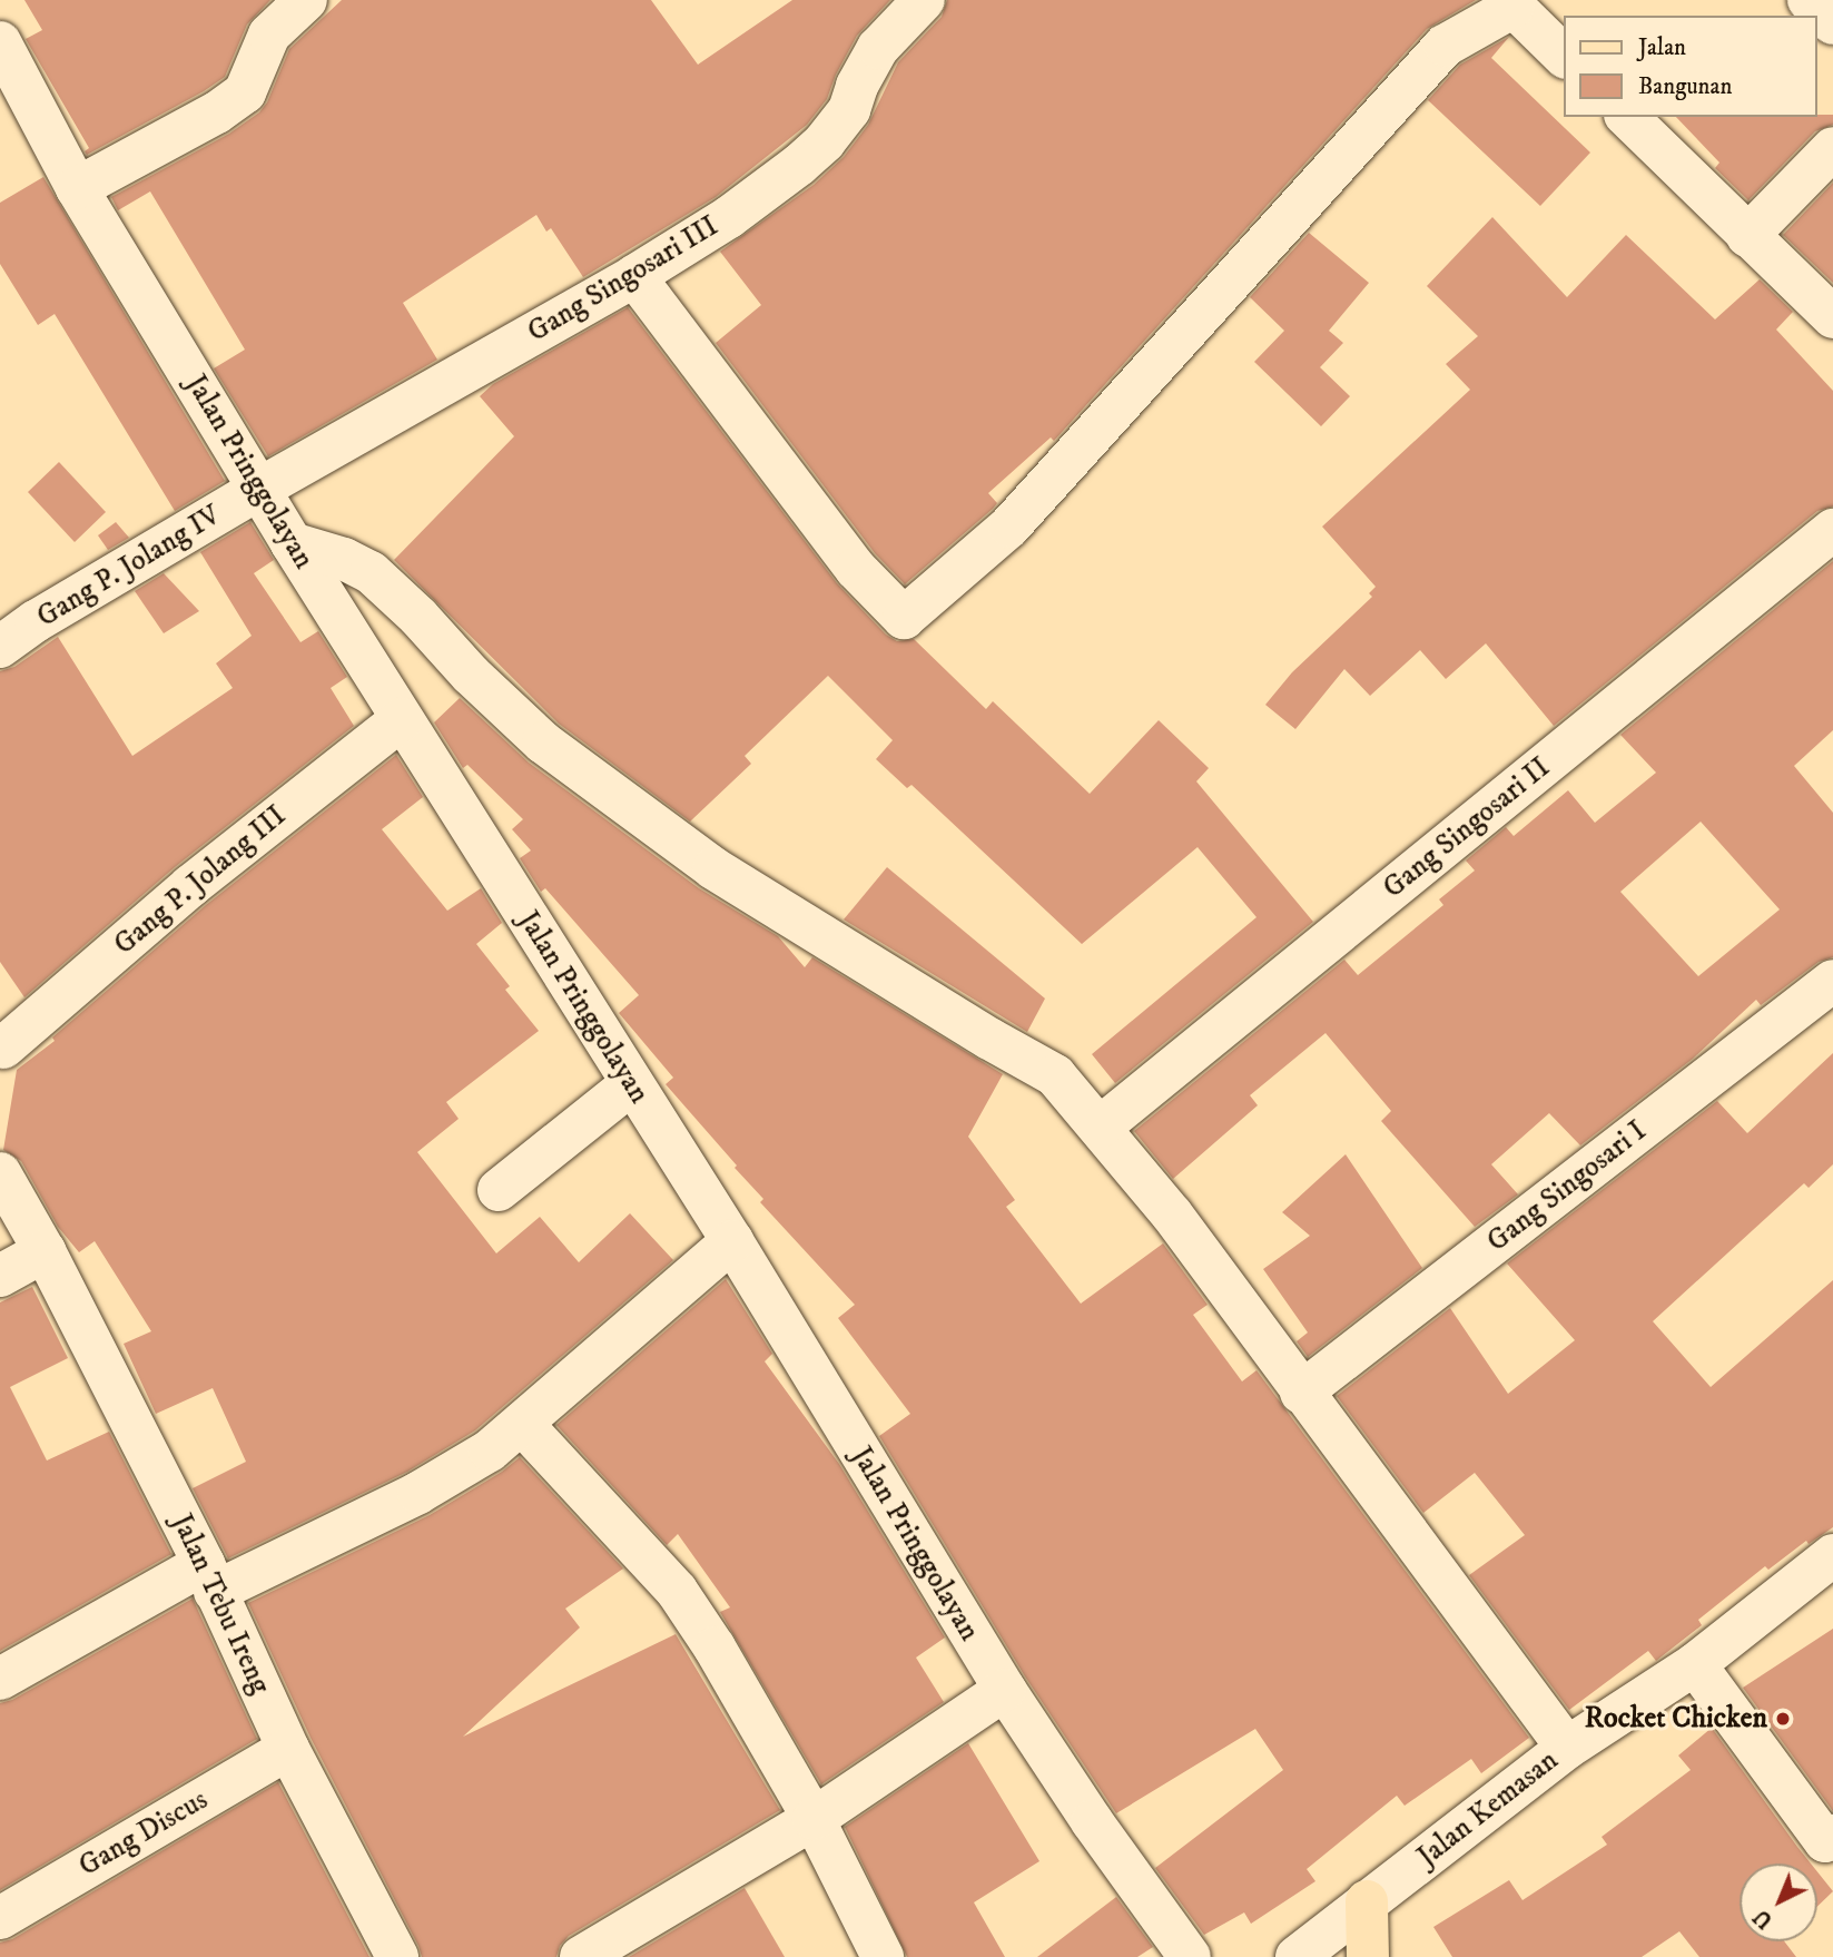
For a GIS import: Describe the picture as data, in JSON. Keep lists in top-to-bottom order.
{
  "streets": {
    "street": [
      "Gang Singosari III",
      "Jalan Pringgolayan",
      "Gang P. Jolang IV",
      "Gang Singosari II",
      "Gang P. Jolang III",
      "Gang Singosari I",
      "Jalan Tebu Ireng",
      "Jalan Kemasan",
      "Gang Discus"
    ]
  },
  "crossings": [
    ["Gang Singosari III", "Jalan Pringgolayan"],
    ["Gang Singosari III", "Gang P. Jolang IV"],
    ["Jalan Pringgolayan", "Gang P. Jolang IV"],
    ["Jalan Pringgolayan", "Gang P. Jolang III"],
    ["Jalan Tebu Ireng", "Gang Discus"]
  ],
  "places": ["Rocket Chicken"],
  "legend": ["Jalan", "Bangunan"],
  "north": "bottom left"
}
